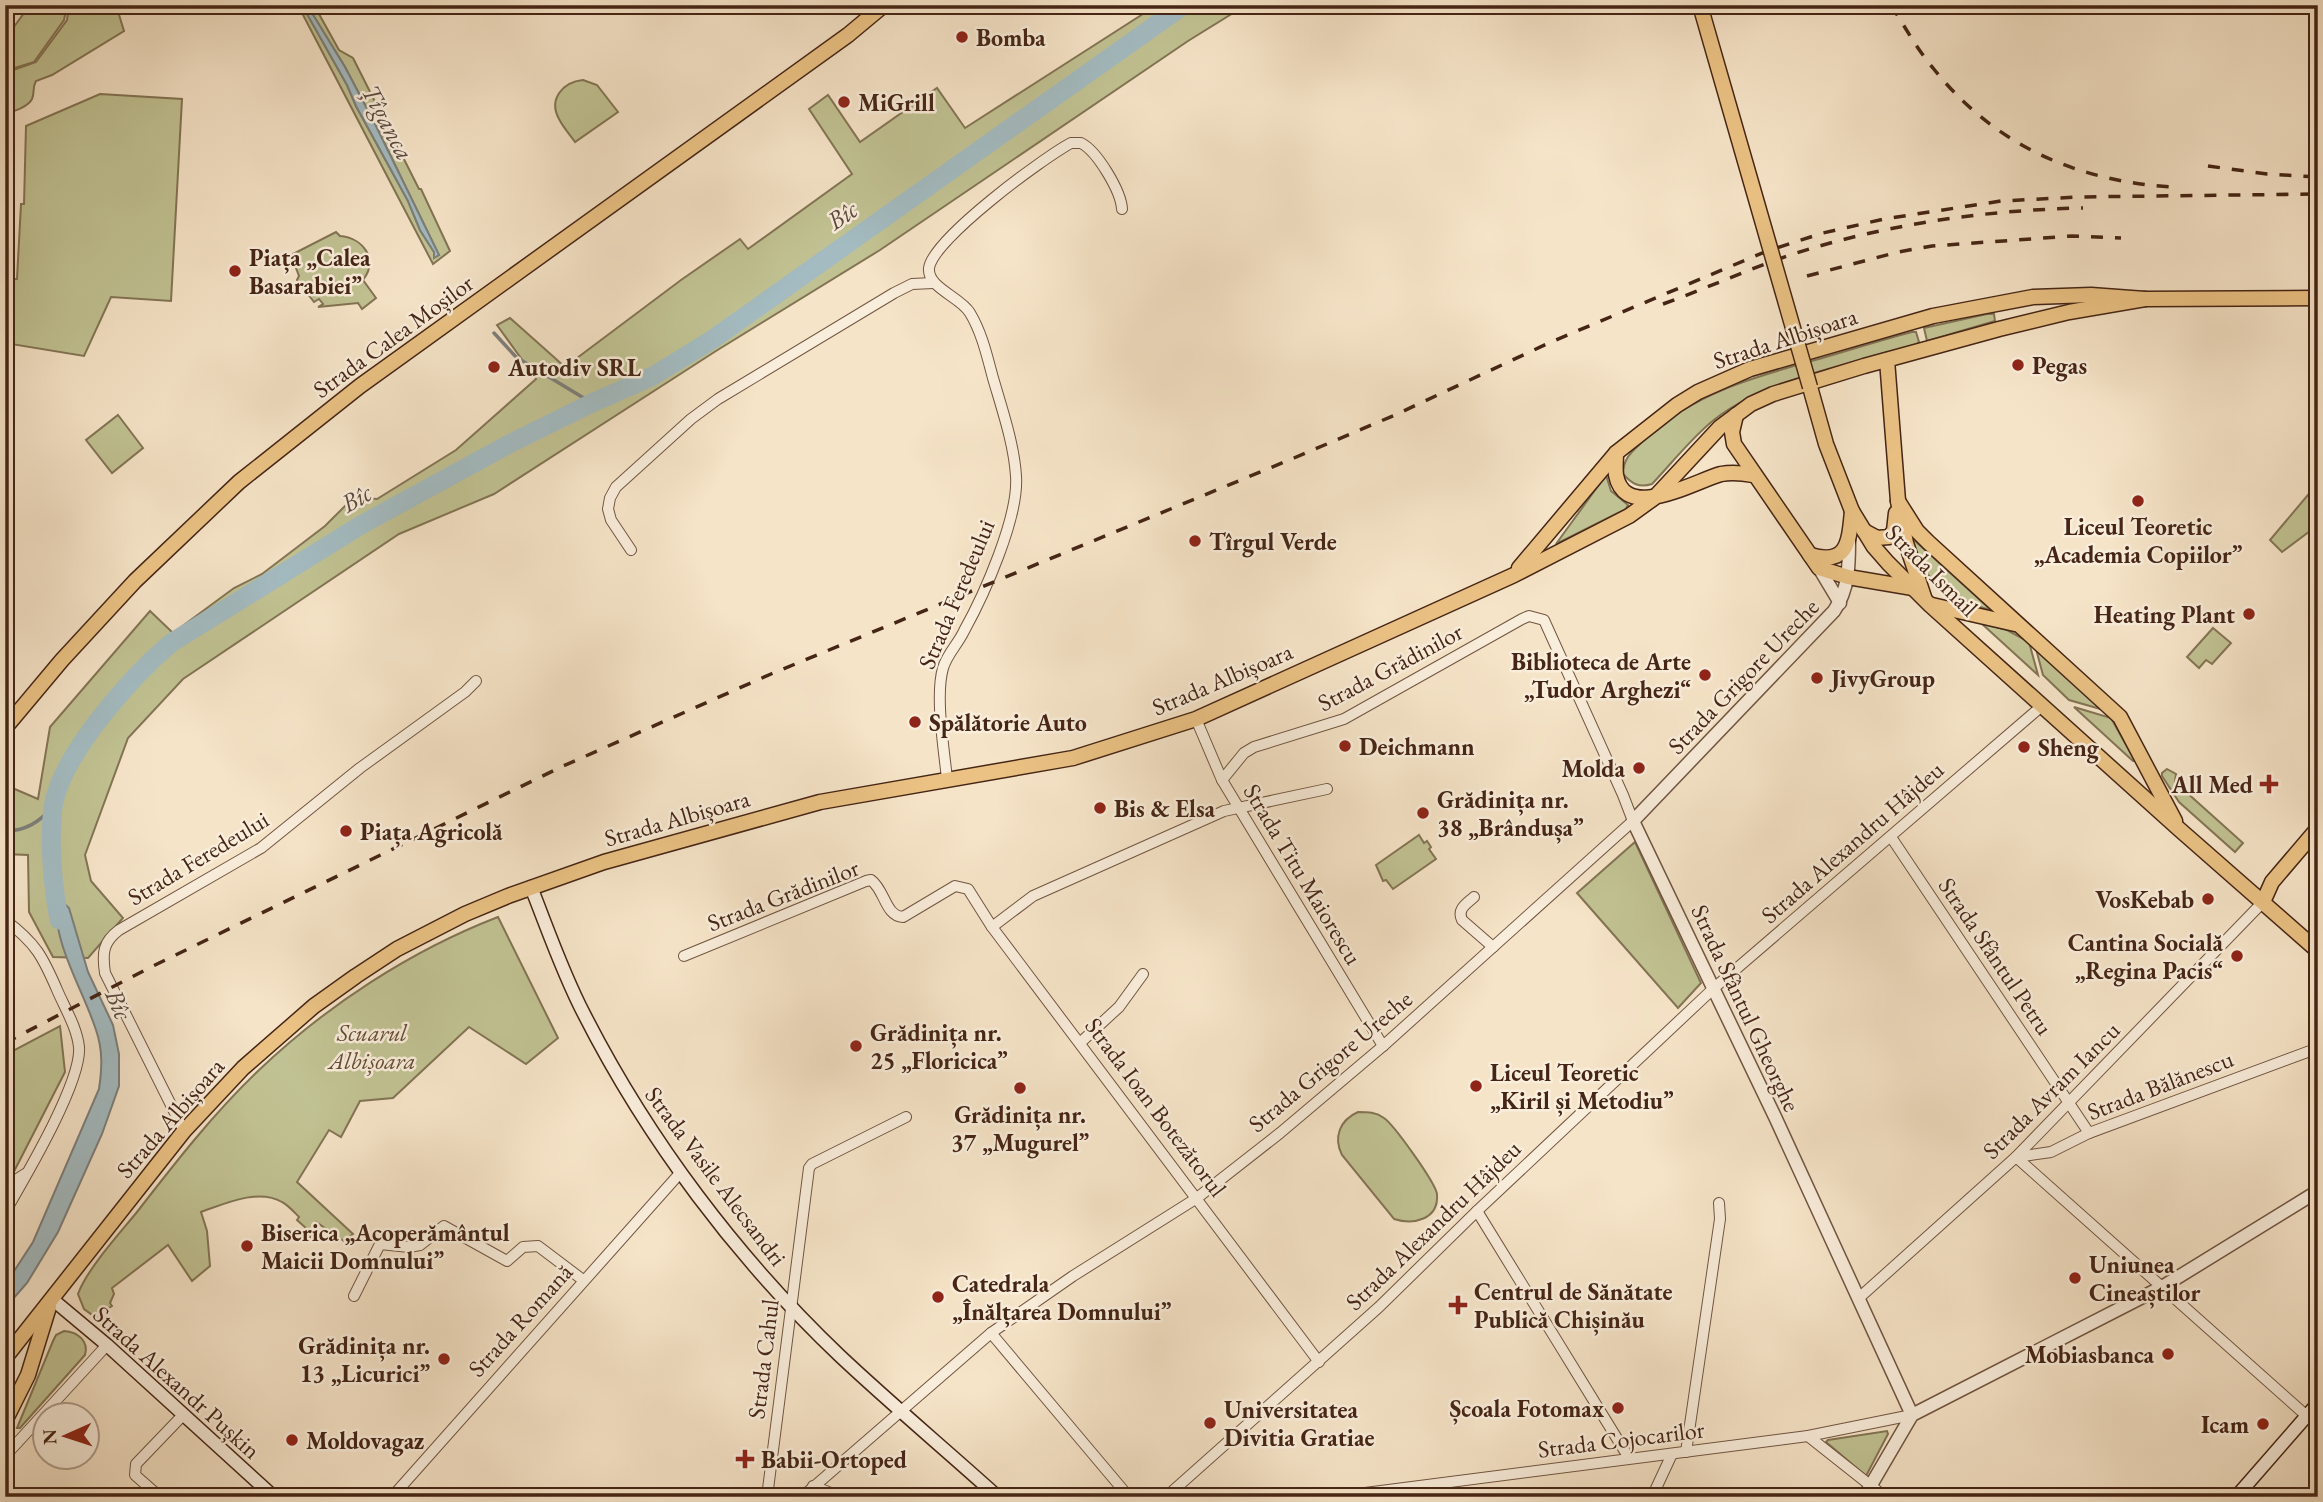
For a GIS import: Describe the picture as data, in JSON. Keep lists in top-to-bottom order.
{
  "streets": {
    "main road": ["Strada Calea Moșilor", "Strada Albișoara", "Strada Ismail"],
    "street": [
      "Strada Feredeului",
      "Strada Grădinilor",
      "Strada Grigore Ureche",
      "Strada Alexandru Hâjdeu",
      "Strada Titu Maiorescu",
      "Strada Sfântul Petru",
      "Strada Sfântul Gheorghe",
      "Strada Bălănescu",
      "Strada Avram Iancu",
      "Strada Ioan Botezătorul",
      "Strada Vasile Alecsandri",
      "Strada Romană",
      "Strada Cahul",
      "Strada Alexandr Pușkin",
      "Strada Cojocarilor"
    ]
  },
  "crossings": [
    ["Strada Albișoara", "Strada Feredeului"],
    ["Strada Albișoara", "Strada Titu Maiorescu"],
    ["Strada Albișoara", "Strada Vasile Alecsandri"],
    ["Strada Albișoara", "Strada Alexandr Pușkin"],
    ["Strada Ismail", "Strada Alexandru Hâjdeu"],
    ["Strada Ismail", "Strada Avram Iancu"],
    ["Strada Grădinilor", "Strada Titu Maiorescu"],
    ["Strada Grădinilor", "Strada Sfântul Gheorghe"],
    ["Strada Grădinilor", "Strada Ioan Botezătorul"],
    ["Strada Grigore Ureche", "Strada Titu Maiorescu"],
    ["Strada Grigore Ureche", "Strada Sfântul Gheorghe"],
    ["Strada Grigore Ureche", "Strada Ioan Botezătorul"],
    ["Strada Grigore Ureche", "Strada Vasile Alecsandri"],
    ["Strada Alexandru Hâjdeu", "Strada Sfântul Petru"],
    ["Strada Alexandru Hâjdeu", "Strada Sfântul Gheorghe"],
    ["Strada Alexandru Hâjdeu", "Strada Ioan Botezătorul"],
    ["Strada Sfântul Petru", "Strada Bălănescu"],
    ["Strada Sfântul Petru", "Strada Avram Iancu"],
    ["Strada Sfântul Gheorghe", "Strada Avram Iancu"],
    ["Strada Sfântul Gheorghe", "Strada Cojocarilor"],
    ["Strada Bălănescu", "Strada Avram Iancu"],
    ["Strada Vasile Alecsandri", "Strada Romană"],
    ["Strada Vasile Alecsandri", "Strada Cahul"]
  ],
  "water": ["Țîganca", "Bîc"],
  "parks": ["Scuarul Albișoara"],
  "places": {
    "other": [
      "Bomba",
      "MiGrill",
      "Piața „Calea Basarabiei”",
      "Pegas",
      "Autodiv SRL",
      "Liceul Teoretic „Academia Copiilor”",
      "Tîrgul Verde",
      "Heating Plant",
      "Biblioteca de Arte „Tudor Arghezi“",
      "JivyGroup",
      "Spălătorie Auto",
      "Deichmann",
      "Sheng",
      "Molda",
      "Bis & Elsa",
      "Grădinița nr. 38 „Brândușa”",
      "Piața Agricolă",
      "VosKebab",
      "Cantina Socială „Regina Pacis“",
      "Grădinița nr. 25 „Floricica”",
      "Liceul Teoretic „Kiril și Metodiu”",
      "Grădinița nr. 37 „Mugurel”",
      "Biserica „Acoperământul Maicii Domnului”",
      "Uniunea Cineaștilor",
      "Catedrala „Înălțarea Domnului”",
      "Mobiasbanca",
      "Grădinița nr. 13 „Licurici”",
      "Școala Fotomax",
      "Universitatea Divitia Gratiae",
      "Icam",
      "Moldovagaz"
    ],
    "health": ["All Med", "Centrul de Sănătate Publică Chișinău", "Babii-Ortoped"]
  },
  "north": "left"
}
